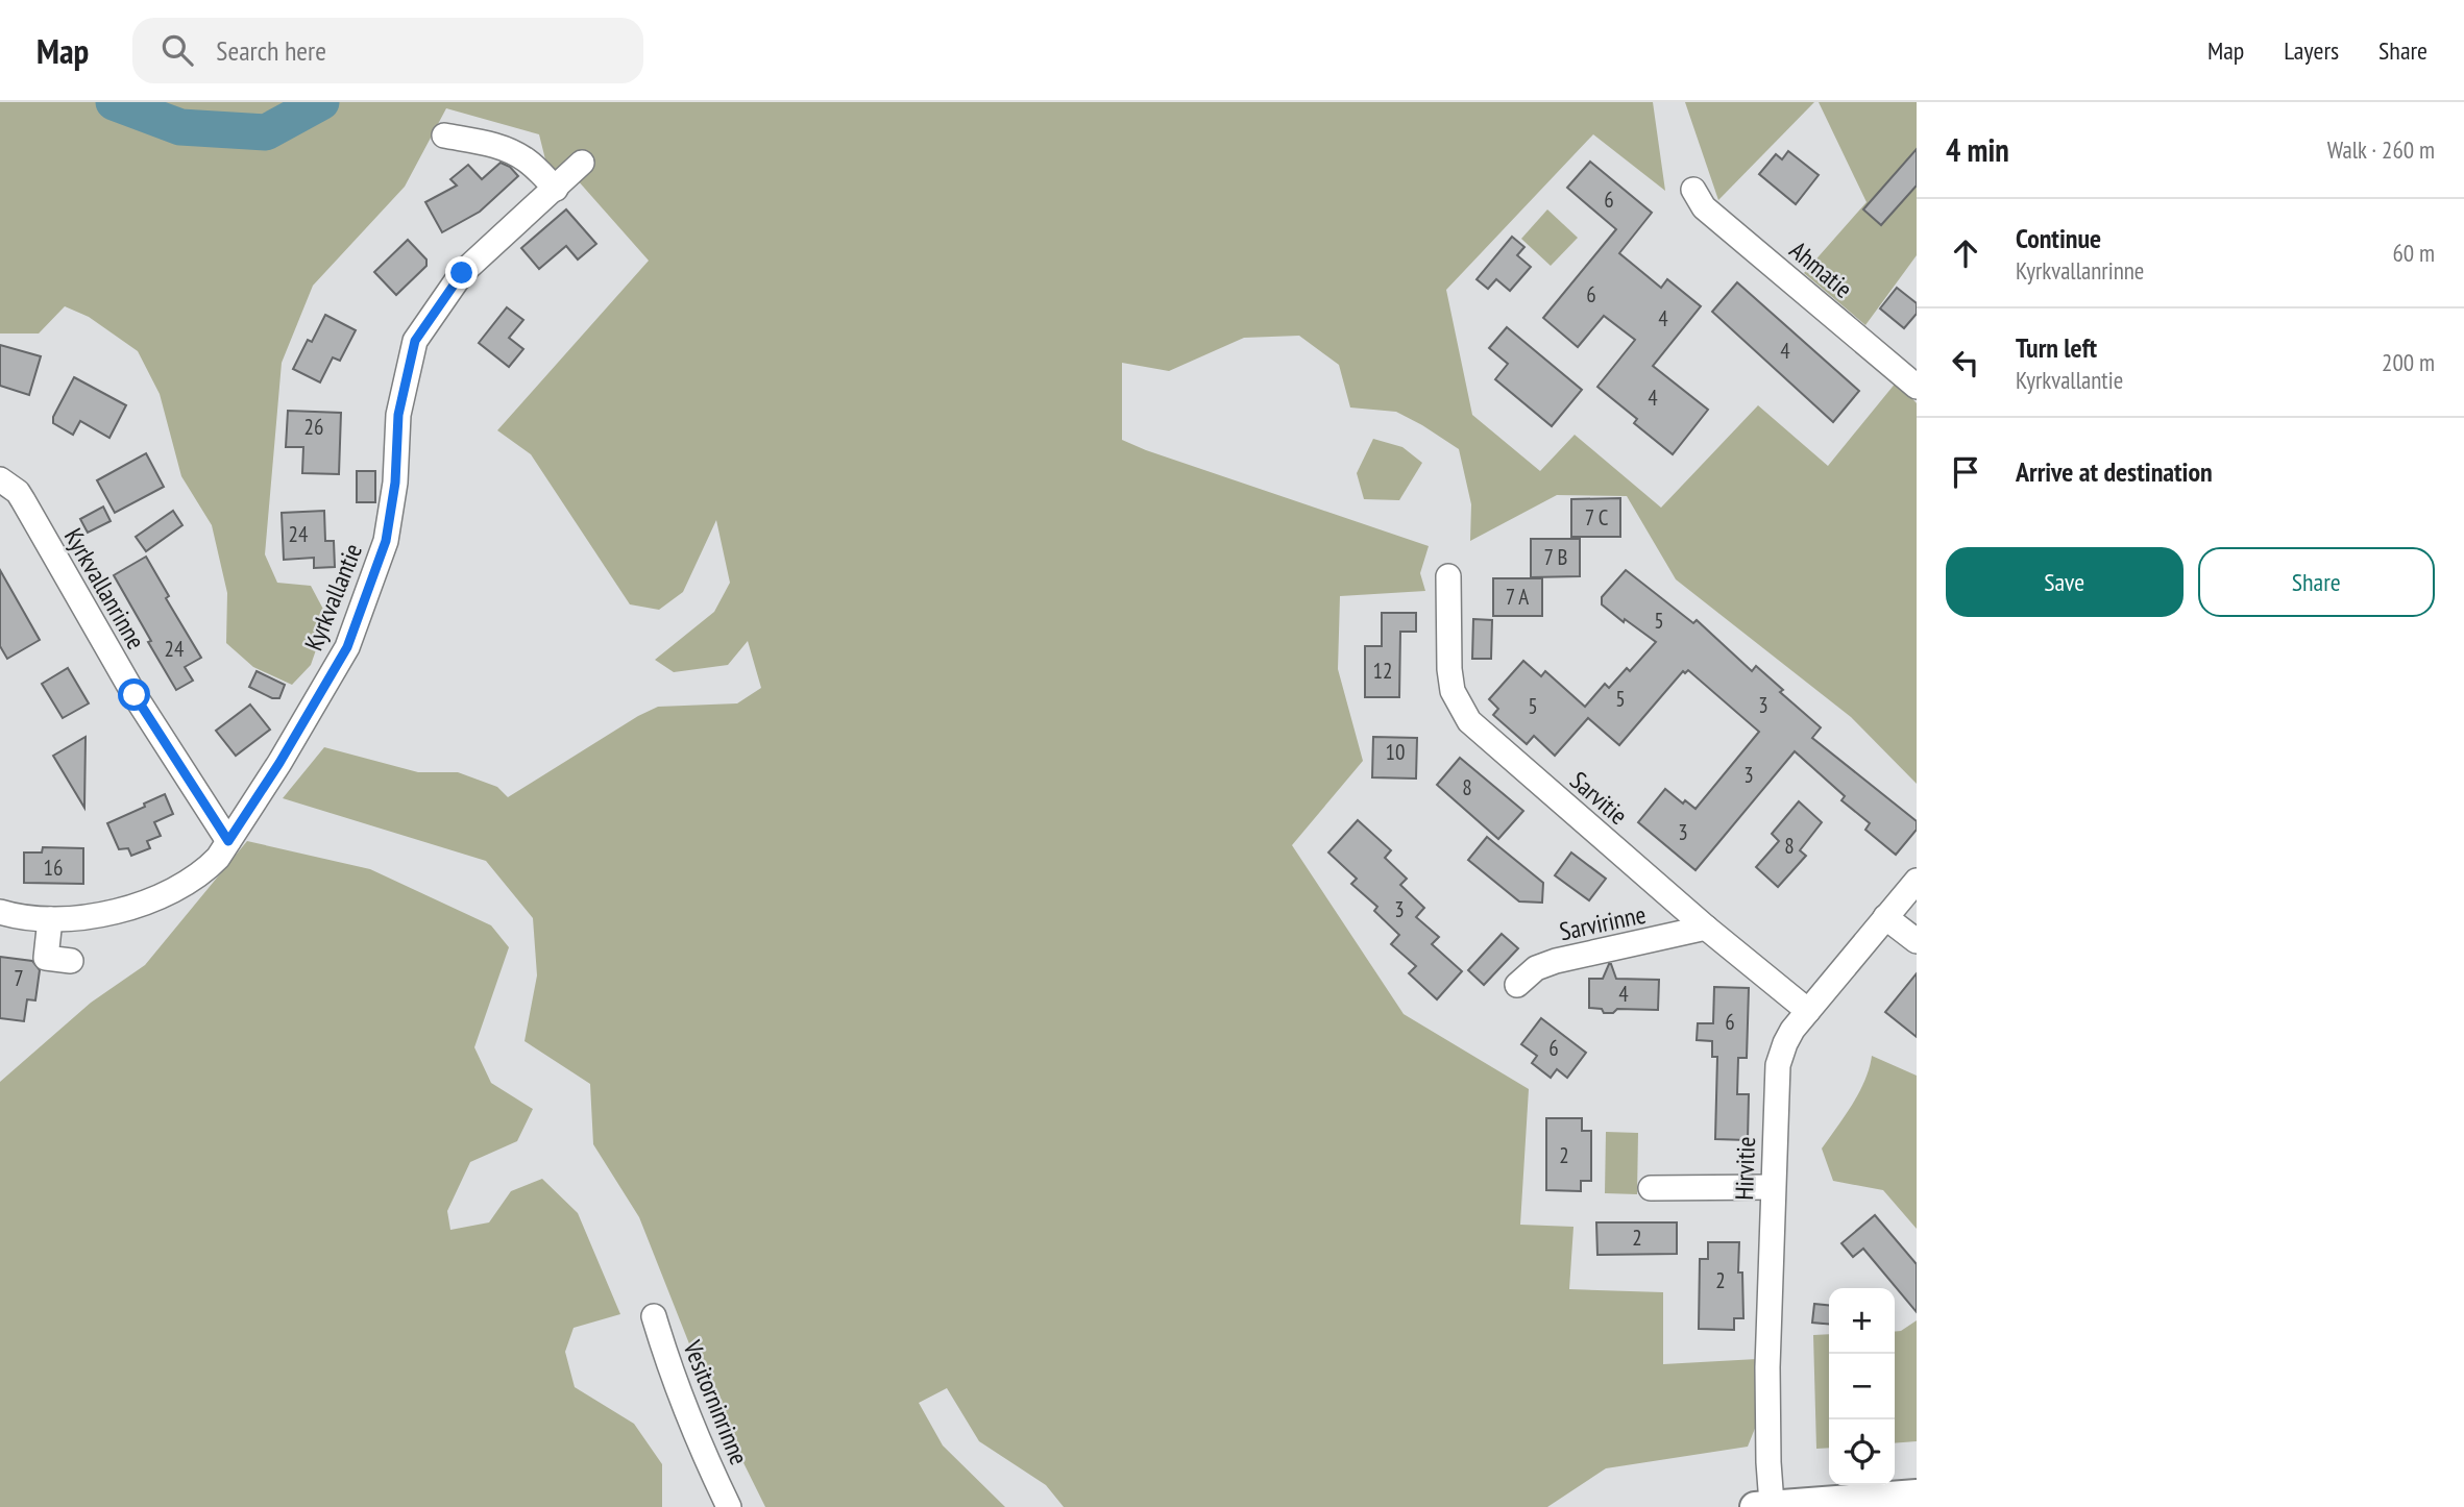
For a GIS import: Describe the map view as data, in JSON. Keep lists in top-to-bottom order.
{
  "streets": {
    "street": [
      "Ahmatie",
      "Kyrkvallanrinne",
      "Kyrkvallantie",
      "Sarvitie",
      "Sarvirinne",
      "Hirvitie",
      "Vesitorninrinne"
    ]
  },
  "crossings": [
    ["Kyrkvallanrinne", "Kyrkvallantie"],
    ["Sarvitie", "Sarvirinne"],
    ["Sarvitie", "Hirvitie"]
  ],
  "house_numbers": [
    "6",
    "6",
    "4",
    "4",
    "4",
    "26",
    "7 C",
    "24",
    "7 B",
    "7 A",
    "5",
    "24",
    "12",
    "5",
    "3",
    "5",
    "10",
    "3",
    "8",
    "3",
    "8",
    "16",
    "3",
    "7",
    "4",
    "6",
    "6",
    "2",
    "2",
    "2"
  ],
  "page": {
    "header": "Map",
    "search": "Search here",
    "nav": ["Map", "Layers", "Share"],
    "heading": ["4 min", "Walk · 260 m"],
    "list": [
      ["Continue", "Kyrkvallanrinne", "60 m"],
      ["Turn left", "Kyrkvallantie", "200 m"],
      "Arrive at destination"
    ],
    "buttons": ["Save", "Share"],
    "map_buttons": ["+", "−"]
  }
}
